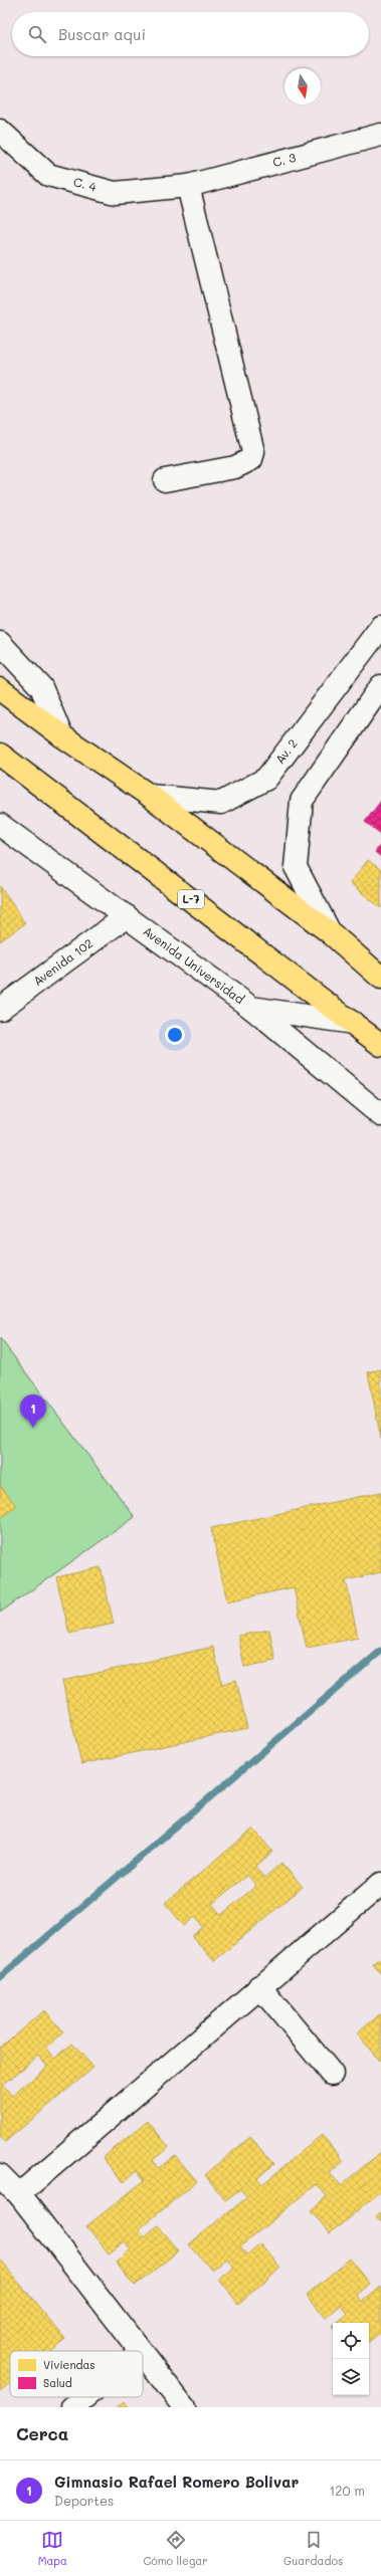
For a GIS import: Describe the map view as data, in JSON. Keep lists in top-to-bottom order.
{
  "streets": {
    "main road": ["L-7"],
    "street": [
      "C. 3",
      "C. 4",
      "Av. 2",
      "Avenida 102",
      "Avenida Universidad"
    ]
  },
  "crossings": [
    ["C. 3", "C. 4"],
    ["Avenida 102", "Avenida Universidad"]
  ],
  "legend": ["Viviendas", "Salud"],
  "north": "bottom",
  "page": {
    "search": "Buscar aquí",
    "pins": "1",
    "heading": "Cerca",
    "list": [
      {
        "mark": "1",
        "name": "Gimnasio Rafael Romero Bolivar",
        "note": "Deportes",
        "value": "120 m"
      }
    ],
    "nav": ["Mapa", "Cómo llegar", "Guardados"]
  }
}
